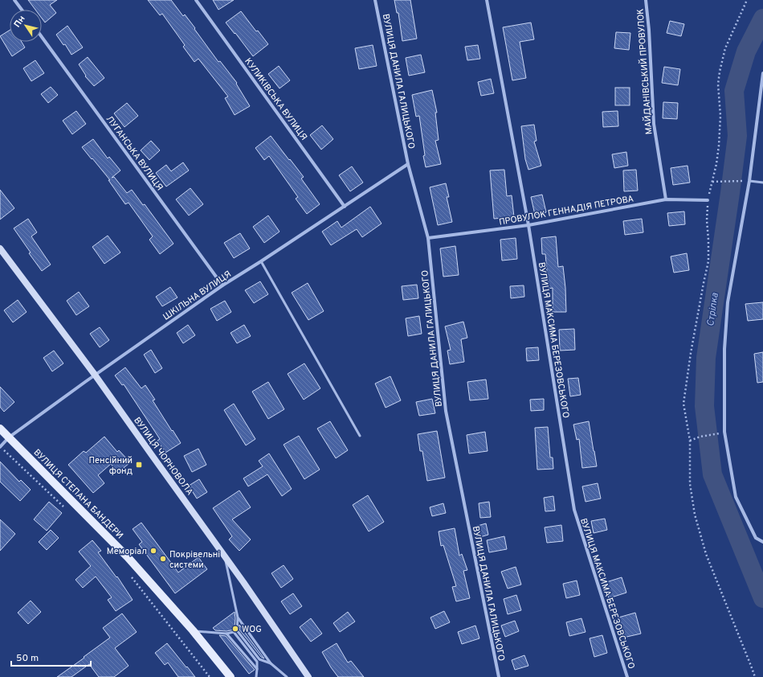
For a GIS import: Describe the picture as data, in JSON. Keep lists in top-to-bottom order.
{
  "streets": {
    "main road": ["ВУЛИЦЯ ЧОРНОВОЛА", "ВУЛИЦЯ СТЕПАНА БАНДЕРИ"],
    "street": [
      "МАЙДАНІВСЬКИЙ ПРОВУЛОК",
      "ВУЛИЦЯ ДАНИЛА ГАЛИЦЬКОГО",
      "КУЛИКІВСЬКА ВУЛИЦЯ",
      "ЛУГАНСЬКА ВУЛИЦЯ",
      "ПРОВУЛОК ГЕННАДІЯ ПЕТРОВА",
      "ШКІЛЬНА ВУЛИЦЯ",
      "ВУЛИЦЯ МАКСИМА БЕРЕЗОВСЬКОГО"
    ]
  },
  "crossings": [
    ["МАЙДАНІВСЬКИЙ ПРОВУЛОК", "ПРОВУЛОК ГЕННАДІЯ ПЕТРОВА"],
    ["ВУЛИЦЯ ДАНИЛА ГАЛИЦЬКОГО", "ПРОВУЛОК ГЕННАДІЯ ПЕТРОВА"],
    ["ВУЛИЦЯ ДАНИЛА ГАЛИЦЬКОГО", "ШКІЛЬНА ВУЛИЦЯ"],
    ["КУЛИКІВСЬКА ВУЛИЦЯ", "ШКІЛЬНА ВУЛИЦЯ"],
    ["ЛУГАНСЬКА ВУЛИЦЯ", "ШКІЛЬНА ВУЛИЦЯ"],
    ["ПРОВУЛОК ГЕННАДІЯ ПЕТРОВА", "ВУЛИЦЯ МАКСИМА БЕРЕЗОВСЬКОГО"],
    ["ШКІЛЬНА ВУЛИЦЯ", "ВУЛИЦЯ ЧОРНОВОЛА"],
    ["ШКІЛЬНА ВУЛИЦЯ", "ВУЛИЦЯ СТЕПАНА БАНДЕРИ"]
  ],
  "water": ["Стрілка"],
  "places": {
    "transit": ["Пенсійний фонд"],
    "other": ["Меморіал", "Покрівельні системи", "WOG"]
  },
  "scale_bar": "50 m",
  "north": "top left"
}
